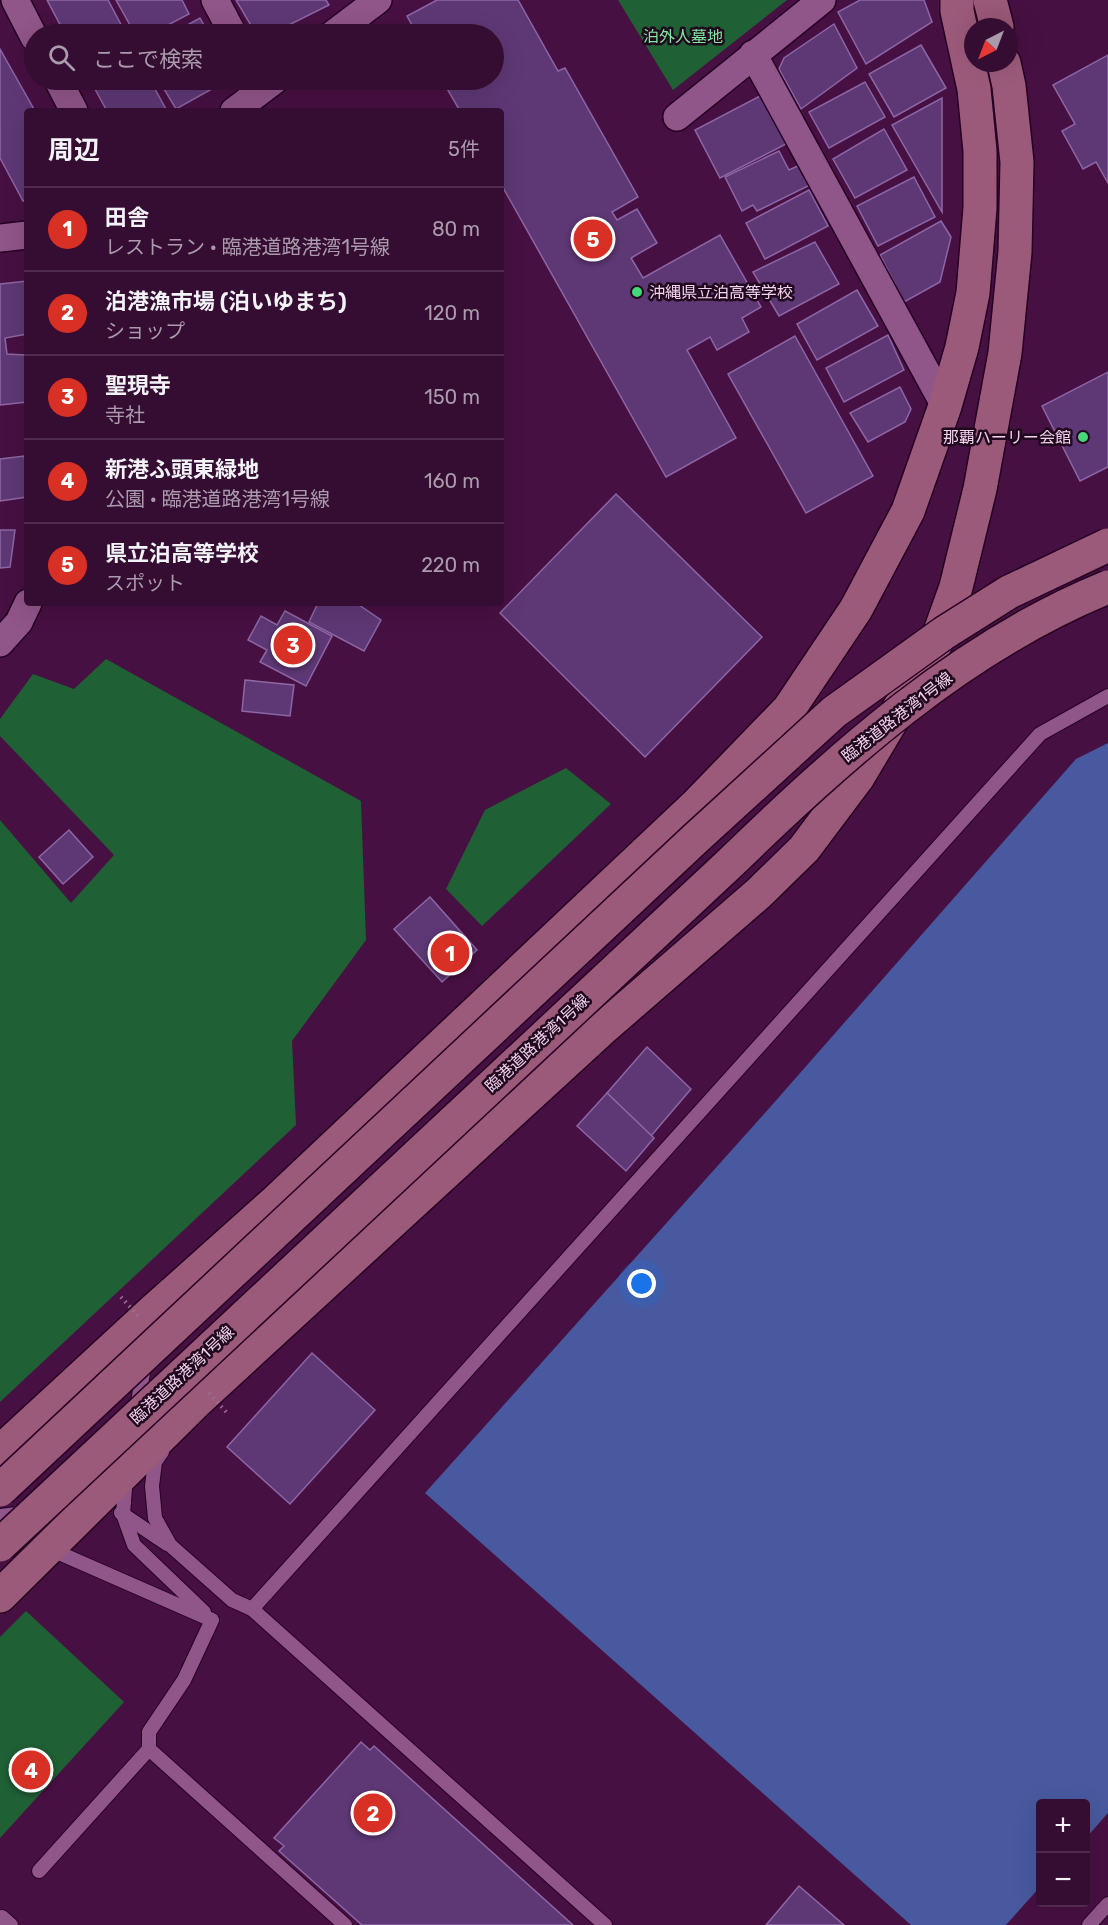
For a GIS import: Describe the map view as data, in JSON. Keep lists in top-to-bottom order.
{
  "streets": {
    "street": ["臨港道路港湾1号線"]
  },
  "parks": ["泊外人墓地"],
  "places": ["沖縄県立泊高等学校", "那覇ハーリー会館"],
  "north": "bottom left",
  "page": {
    "search": "ここで検索",
    "heading": ["周辺", "5件"],
    "list": [
      {
        "mark": "1",
        "name": "田舎",
        "note": "レストラン · 臨港道路港湾1号線",
        "value": "80 m"
      },
      {
        "mark": "2",
        "name": "泊港漁市場 (泊いゆまち)",
        "note": "ショップ",
        "value": "120 m"
      },
      {
        "mark": "3",
        "name": "聖現寺",
        "note": "寺社",
        "value": "150 m"
      },
      {
        "mark": "4",
        "name": "新港ふ頭東緑地",
        "note": "公園 · 臨港道路港湾1号線",
        "value": "160 m"
      },
      {
        "mark": "5",
        "name": "県立泊高等学校",
        "note": "スポット",
        "value": "220 m"
      }
    ],
    "pins": [
      "5",
      "3",
      "1",
      "4",
      "2"
    ],
    "map_buttons": ["+", "−"]
  }
}
